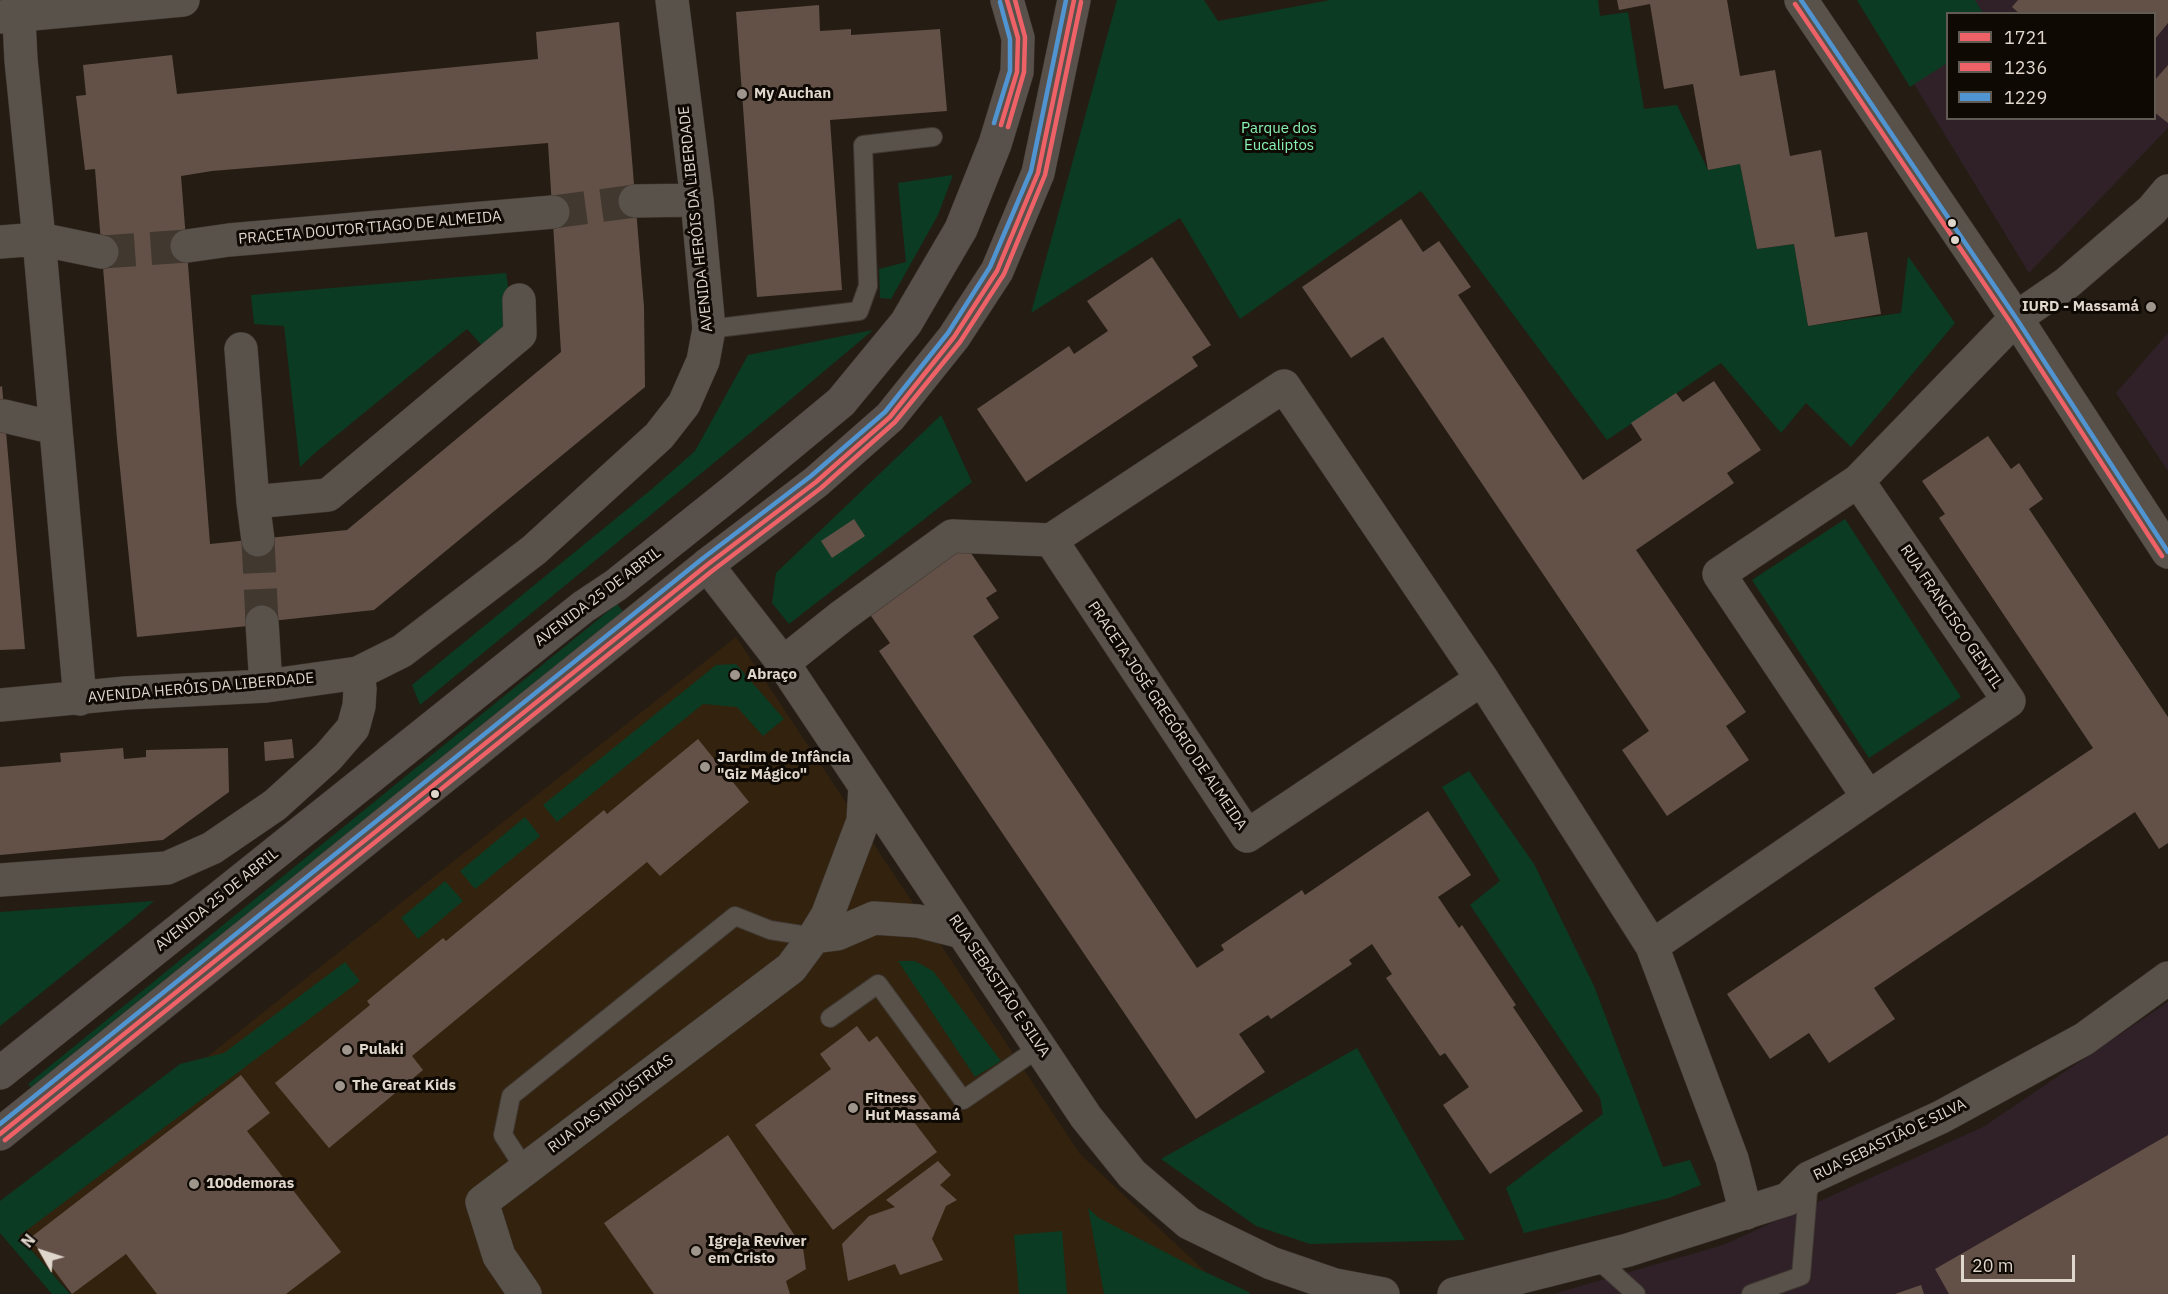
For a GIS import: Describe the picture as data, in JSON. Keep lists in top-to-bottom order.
{
  "streets": {
    "main road": ["AVENIDA 25 DE ABRIL"],
    "street": [
      "AVENIDA HERÓIS DA LIBERDADE",
      "PRACETA DOUTOR TIAGO DE ALMEIDA",
      "RUA FRANCISCO GENTIL",
      "PRACETA JOSÉ GREGÓRIO DE ALMEIDA",
      "RUA SEBASTIÃO E SILVA",
      "RUA DAS INDÚSTRIAS"
    ]
  },
  "crossings": [
    ["RUA SEBASTIÃO E SILVA", "RUA DAS INDÚSTRIAS"]
  ],
  "parks": ["Parque dos Eucaliptos"],
  "places": [
    "My Auchan",
    "IURD - Massamá",
    "Abraço",
    "Jardim de Infância \"Giz Mágico\"",
    "Pulaki",
    "The Great Kids",
    "Fitness Hut Massamá",
    "100demoras",
    "Igreja Reviver em Cristo"
  ],
  "lines": ["transit line 1721", "transit line 1236", "transit line 1229"],
  "legend": ["1721", "1236", "1229"],
  "scale_bar": "20 m",
  "north": "top left"
}
